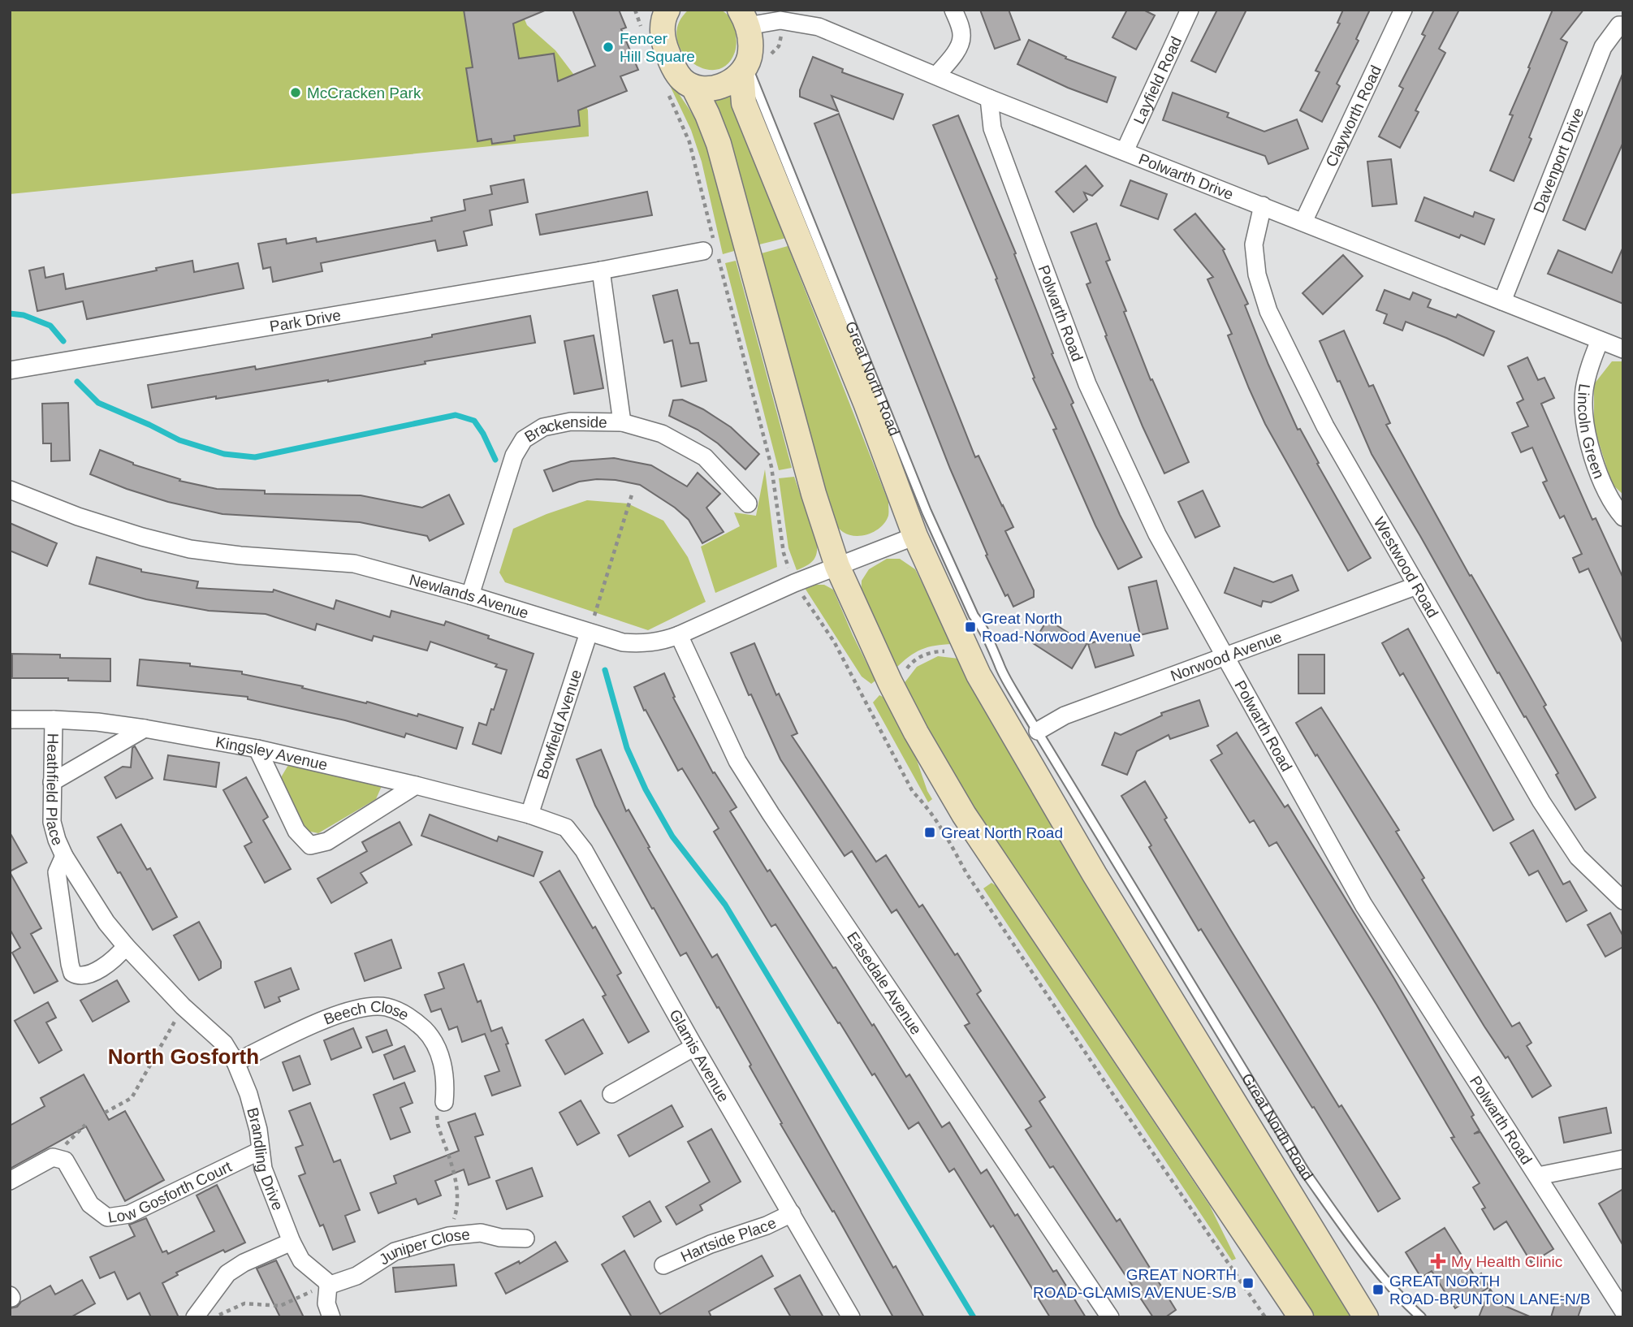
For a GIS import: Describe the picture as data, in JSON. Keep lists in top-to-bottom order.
{
  "streets": {
    "main road": ["Great North Road"],
    "street": [
      "Layfield Road",
      "Clayworth Road",
      "Davenport Drive",
      "Polwarth Drive",
      "Polwarth Road",
      "Park Drive",
      "Lincoln Green",
      "Brackenside",
      "Westwood Road",
      "Newlands Avenue",
      "Norwood Avenue",
      "Bowfield Avenue",
      "Kingsley Avenue",
      "Heathfield Place",
      "Easedale Avenue",
      "Beech Close",
      "Glamis Avenue",
      "Brandling Drive",
      "Low Gosforth Court",
      "Hartside Place",
      "Juniper Close"
    ]
  },
  "crossings": [
    ["Layfield Road", "Polwarth Drive"],
    ["Clayworth Road", "Polwarth Drive"],
    ["Davenport Drive", "Polwarth Drive"],
    ["Polwarth Drive", "Polwarth Road"],
    ["Polwarth Drive", "Great North Road"],
    ["Polwarth Drive", "Lincoln Green"],
    ["Polwarth Drive", "Westwood Road"],
    ["Polwarth Road", "Norwood Avenue"],
    ["Great North Road", "Newlands Avenue"],
    ["Great North Road", "Norwood Avenue"],
    ["Brackenside", "Newlands Avenue"],
    ["Westwood Road", "Norwood Avenue"],
    ["Newlands Avenue", "Bowfield Avenue"],
    ["Newlands Avenue", "Easedale Avenue"],
    ["Bowfield Avenue", "Kingsley Avenue"],
    ["Bowfield Avenue", "Glamis Avenue"],
    ["Kingsley Avenue", "Heathfield Place"],
    ["Kingsley Avenue", "Glamis Avenue"],
    ["Heathfield Place", "Brandling Drive"],
    ["Beech Close", "Brandling Drive"],
    ["Glamis Avenue", "Hartside Place"],
    ["Brandling Drive", "Low Gosforth Court"],
    ["Brandling Drive", "Juniper Close"]
  ],
  "districts": ["North Gosforth"],
  "places": {
    "other": ["Fencer Hill Square", "McCracken Park"],
    "transit": [
      "Great North Road-Norwood Avenue",
      "Great North Road",
      "GREAT NORTH ROAD-GLAMIS AVENUE-S/B",
      "GREAT NORTH ROAD-BRUNTON LANE-N/B"
    ],
    "health": ["My Health Clinic"]
  }
}
